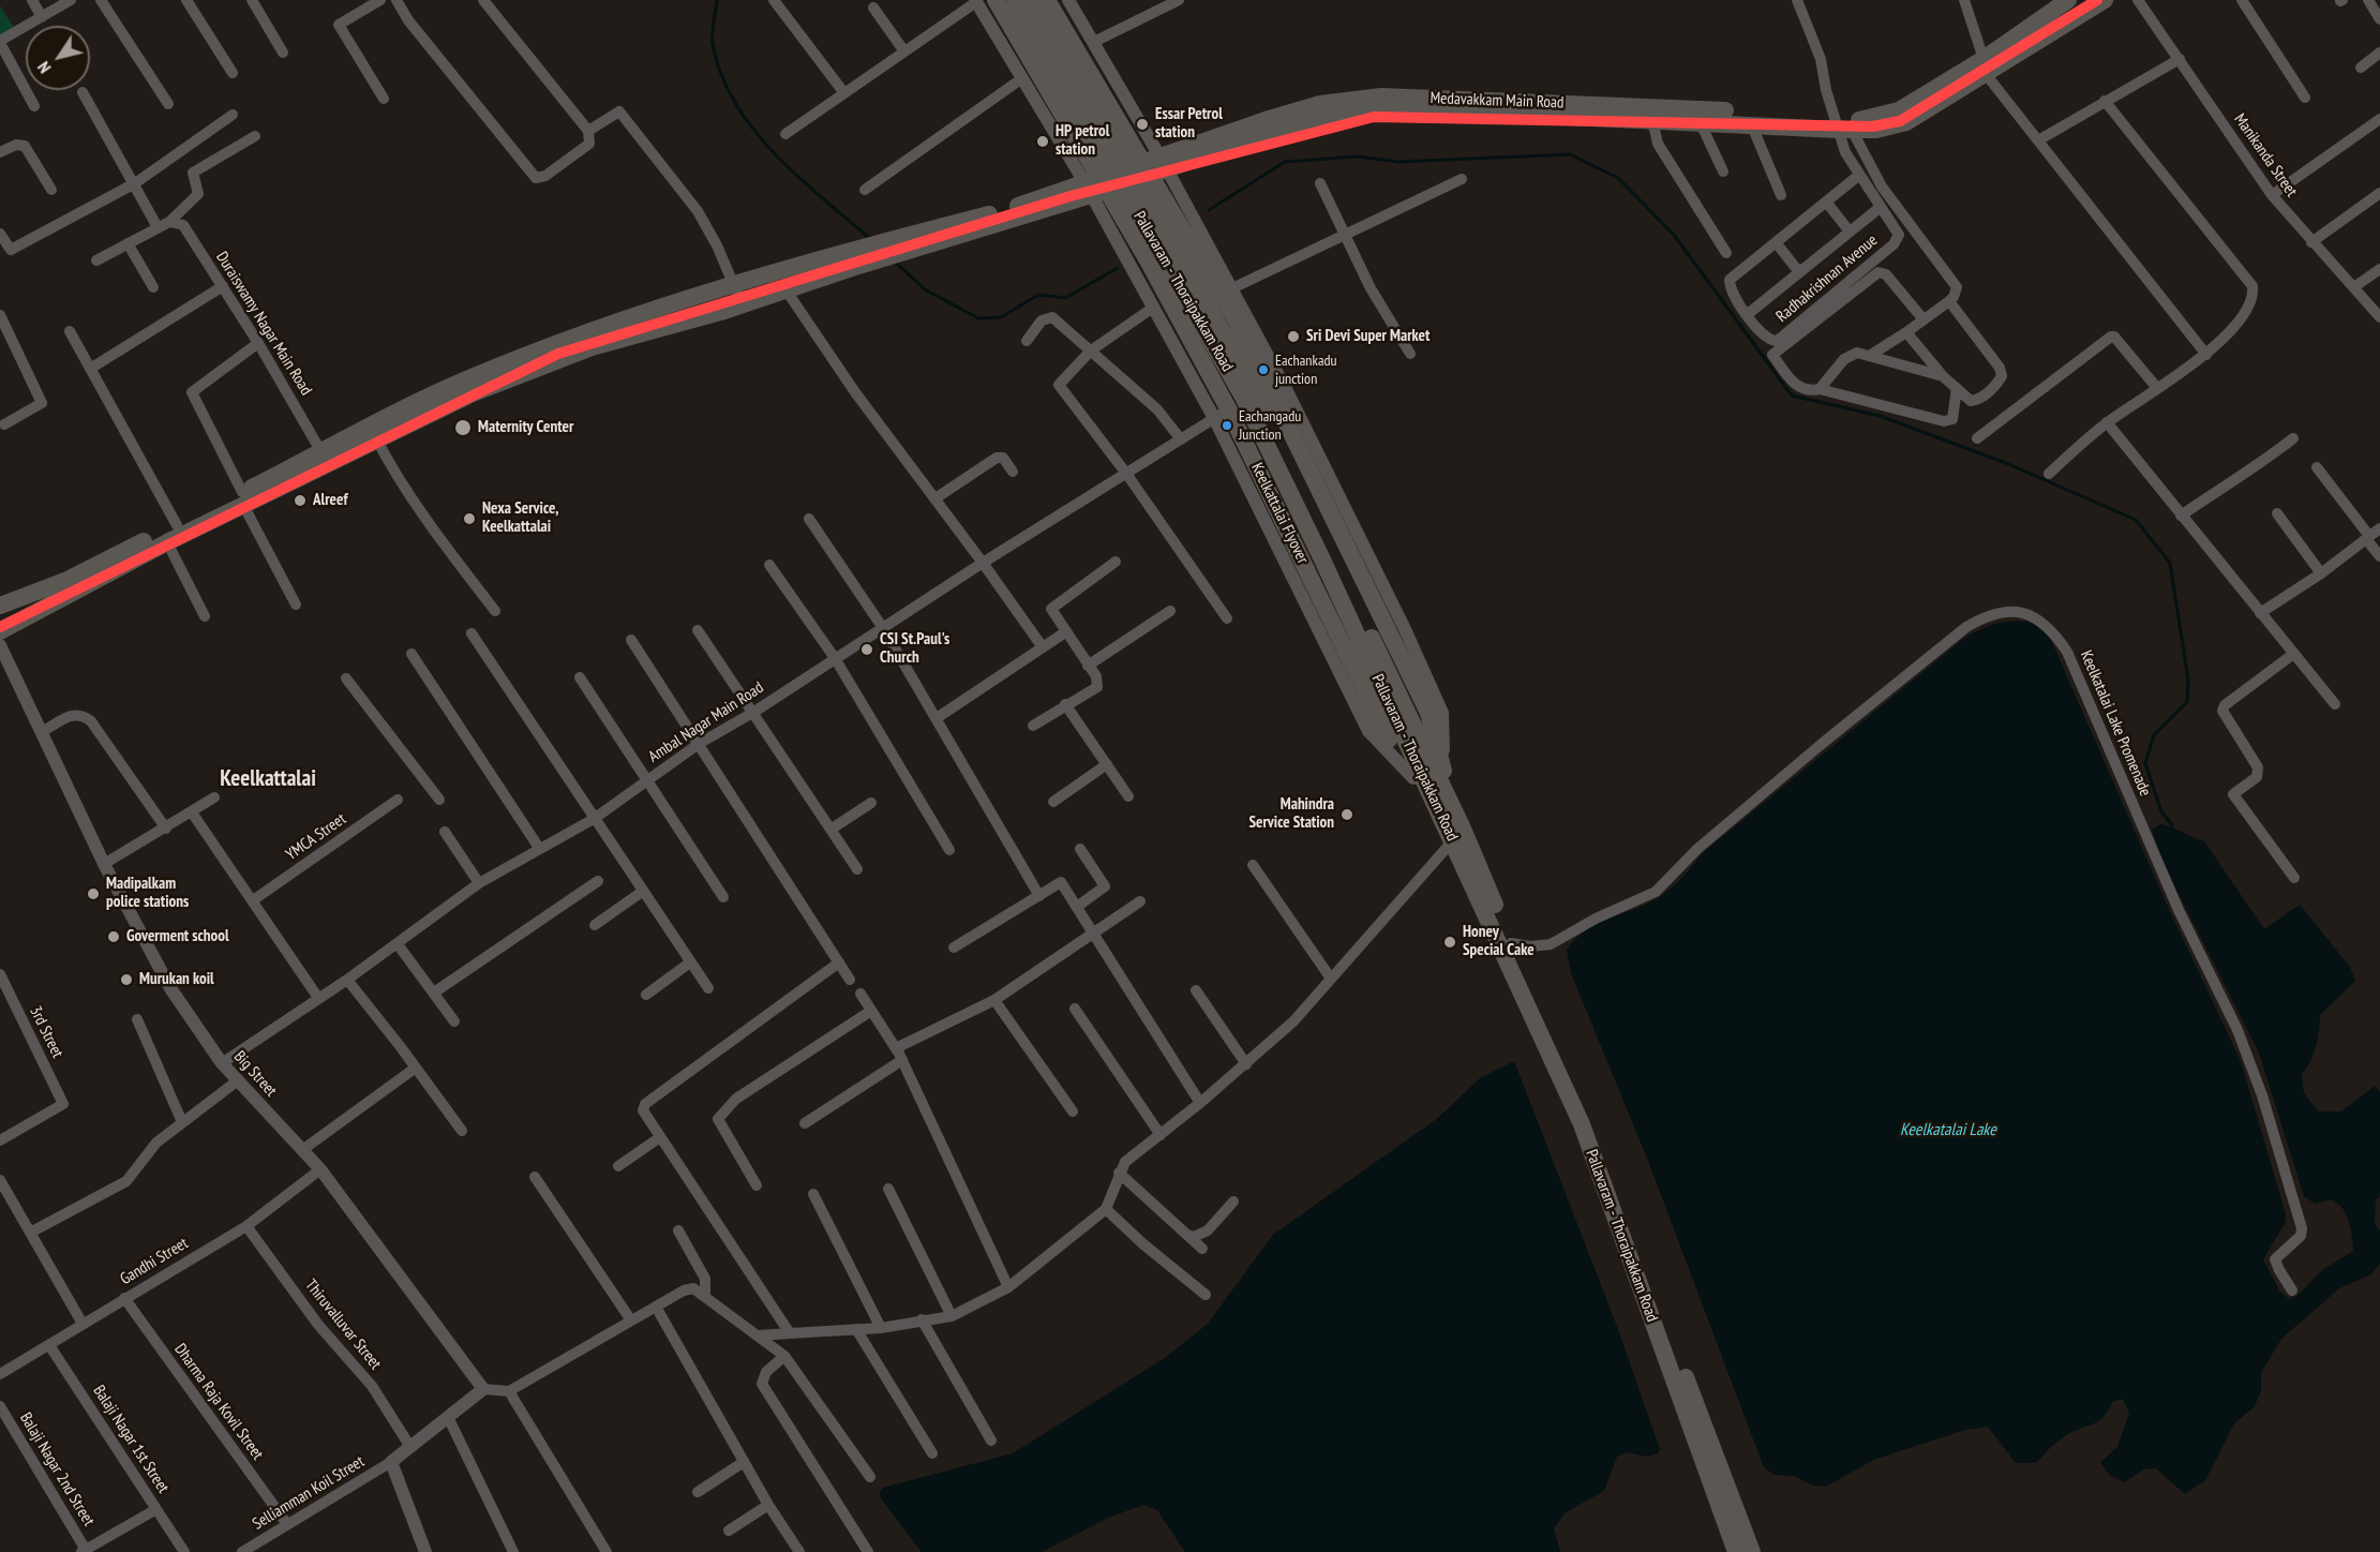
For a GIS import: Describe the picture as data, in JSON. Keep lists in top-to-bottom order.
{
  "streets": {
    "main road": ["Medavakkam Main Road", "Pallavaram - Thoraipakkam Road", "Keelkattalai Flyover"],
    "street": [
      "Manikanda Street",
      "Radhakrishnan Avenue",
      "Duraiswamy Nagar Main Road",
      "Ambal Nagar Main Road",
      "Keelkatalai Lake Promenade",
      "YMCA Street",
      "3rd Street",
      "Big Street",
      "Gandhi Street",
      "Thiruvalluvar Street",
      "Dharma Raja Kovil Street",
      "Balaji Nagar 1st Street",
      "Balaji Nagar 2nd Street",
      "Selliamman Koil Street"
    ]
  },
  "crossings": [
    ["Medavakkam Main Road", "Radhakrishnan Avenue"],
    ["Medavakkam Main Road", "Pallavaram - Thoraipakkam Road"],
    ["Pallavaram - Thoraipakkam Road", "Keelkattalai Flyover"],
    ["Pallavaram - Thoraipakkam Road", "Ambal Nagar Main Road"],
    ["Pallavaram - Thoraipakkam Road", "Keelkatalai Lake Promenade"],
    ["Ambal Nagar Main Road", "Big Street"],
    ["Big Street", "Gandhi Street"],
    ["Gandhi Street", "Thiruvalluvar Street"],
    ["Gandhi Street", "Dharma Raja Kovil Street"],
    ["Gandhi Street", "Balaji Nagar 1st Street"],
    ["Dharma Raja Kovil Street", "Selliamman Koil Street"]
  ],
  "districts": ["Keelkattalai"],
  "water": ["Keelkatalai Lake"],
  "places": [
    "Essar Petrol station",
    "HP petrol station",
    "Sri Devi Super Market",
    "Eachankadu junction",
    "Eachangadu Junction",
    "Maternity Center",
    "Alreef",
    "Nexa Service, Keelkattalai",
    "CSI St.Paul's Church",
    "Mahindra Service Station",
    "Madipalkam police stations",
    "Goverment school",
    "Honey Special Cake",
    "Murukan koil"
  ],
  "north": "bottom left"
}
